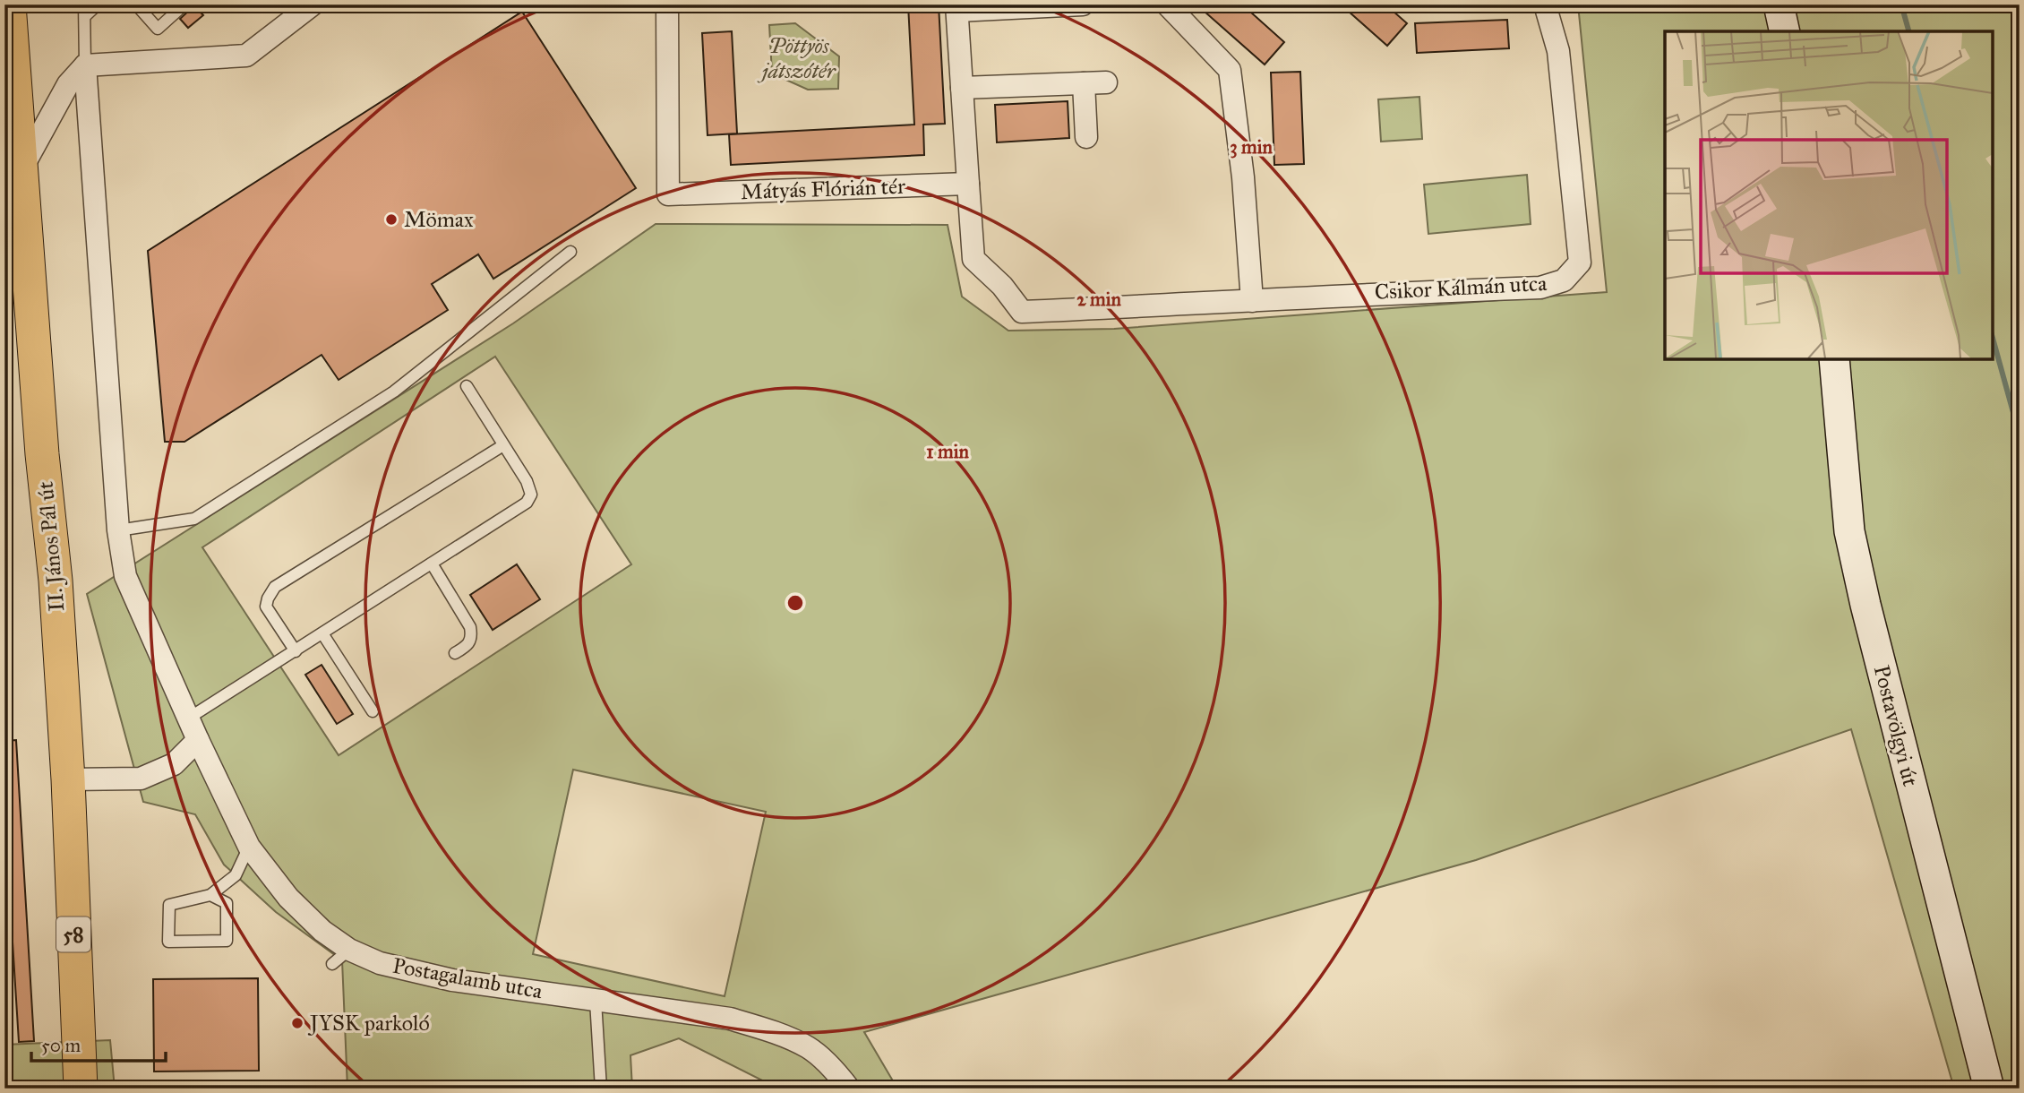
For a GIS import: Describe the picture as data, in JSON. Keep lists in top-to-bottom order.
{
  "streets": {
    "main road": ["II. János Pál út", "58"],
    "street": [
      "Mátyás Flórián tér",
      "Csikor Kálmán utca",
      "Postavölgyi út",
      "Postagalamb utca"
    ]
  },
  "crossings": [
    ["Mátyás Flórián tér", "Csikor Kálmán utca"]
  ],
  "parks": ["Pöttyös játszótér"],
  "places": ["Mömax", "JYSK parkoló"],
  "scale_bar": "50 m",
  "rings": ["3 min", "2 min", "1 min"]
}
